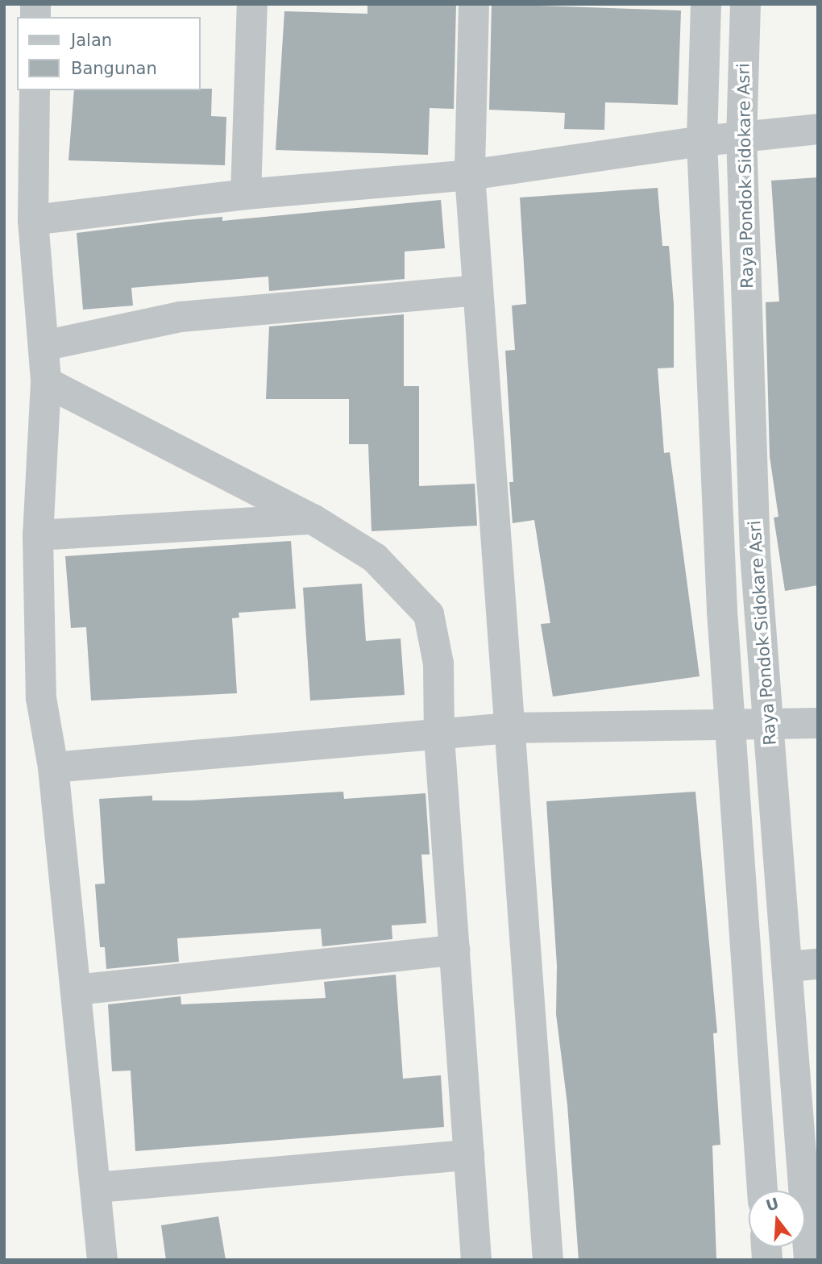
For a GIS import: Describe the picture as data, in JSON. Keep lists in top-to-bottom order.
{
  "streets": {
    "street": ["Raya Pondok Sidokare Asri"]
  },
  "legend": ["Jalan", "Bangunan"],
  "north": "top"
}
